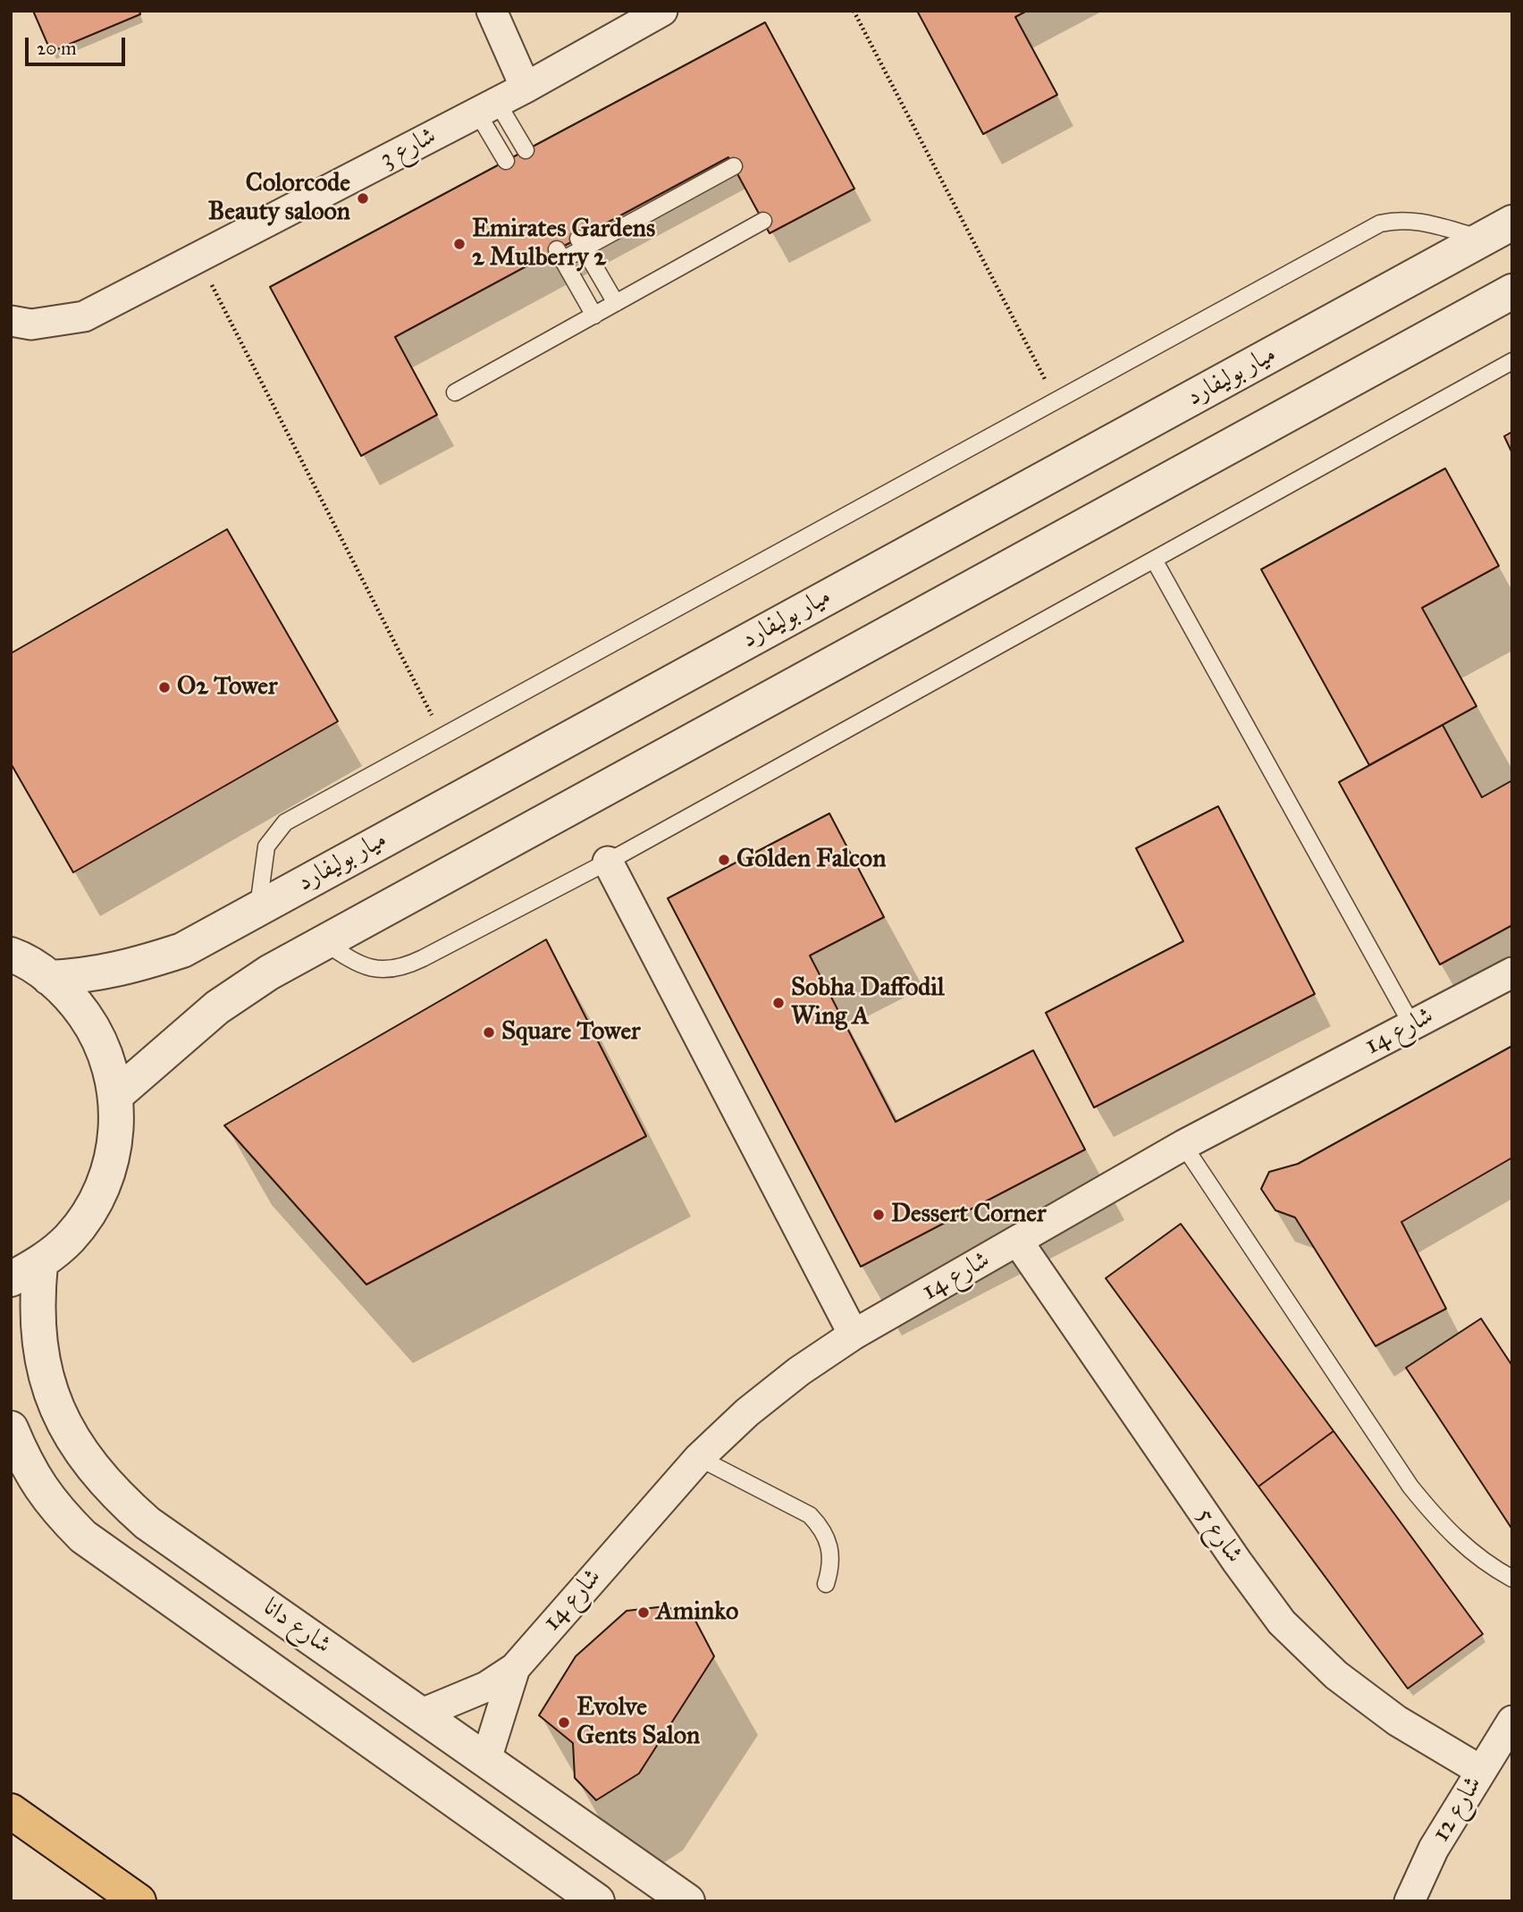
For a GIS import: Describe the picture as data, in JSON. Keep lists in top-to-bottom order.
{
  "streets": {
    "street": [
      "شارع 3",
      "ميار بوليفارد",
      "شارع 14",
      "شارع 5",
      "شارع دانا",
      "شارع 12"
    ]
  },
  "crossings": [
    ["شارع 14", "شارع 5"],
    ["شارع 14", "شارع دانا"],
    ["شارع 5", "شارع 12"]
  ],
  "places": [
    "Colorcode Beauty saloon",
    "Emirates Gardens 2 Mulberry 2",
    "O2 Tower",
    "Golden Falcon",
    "Sobha Daffodil Wing A",
    "Square Tower",
    "Dessert Corner",
    "Aminko",
    "Evolve Gents Salon"
  ],
  "scale_bar": "20 m"
}
